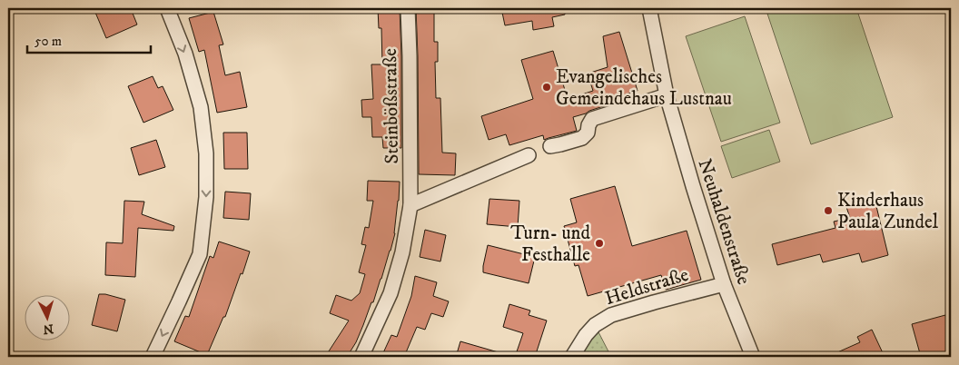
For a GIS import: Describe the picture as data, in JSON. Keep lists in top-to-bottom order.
{
  "streets": {
    "street": ["Steinbößstraße", "Neuhaldenstraße", "Heldstraße"]
  },
  "crossings": [
    ["Neuhaldenstraße", "Heldstraße"]
  ],
  "places": ["Evangelisches Gemeindehaus Lustnau", "Kinderhaus Paula Zundel", "Turn- und Festhalle"],
  "scale_bar": "50 m",
  "north": "bottom"
}
